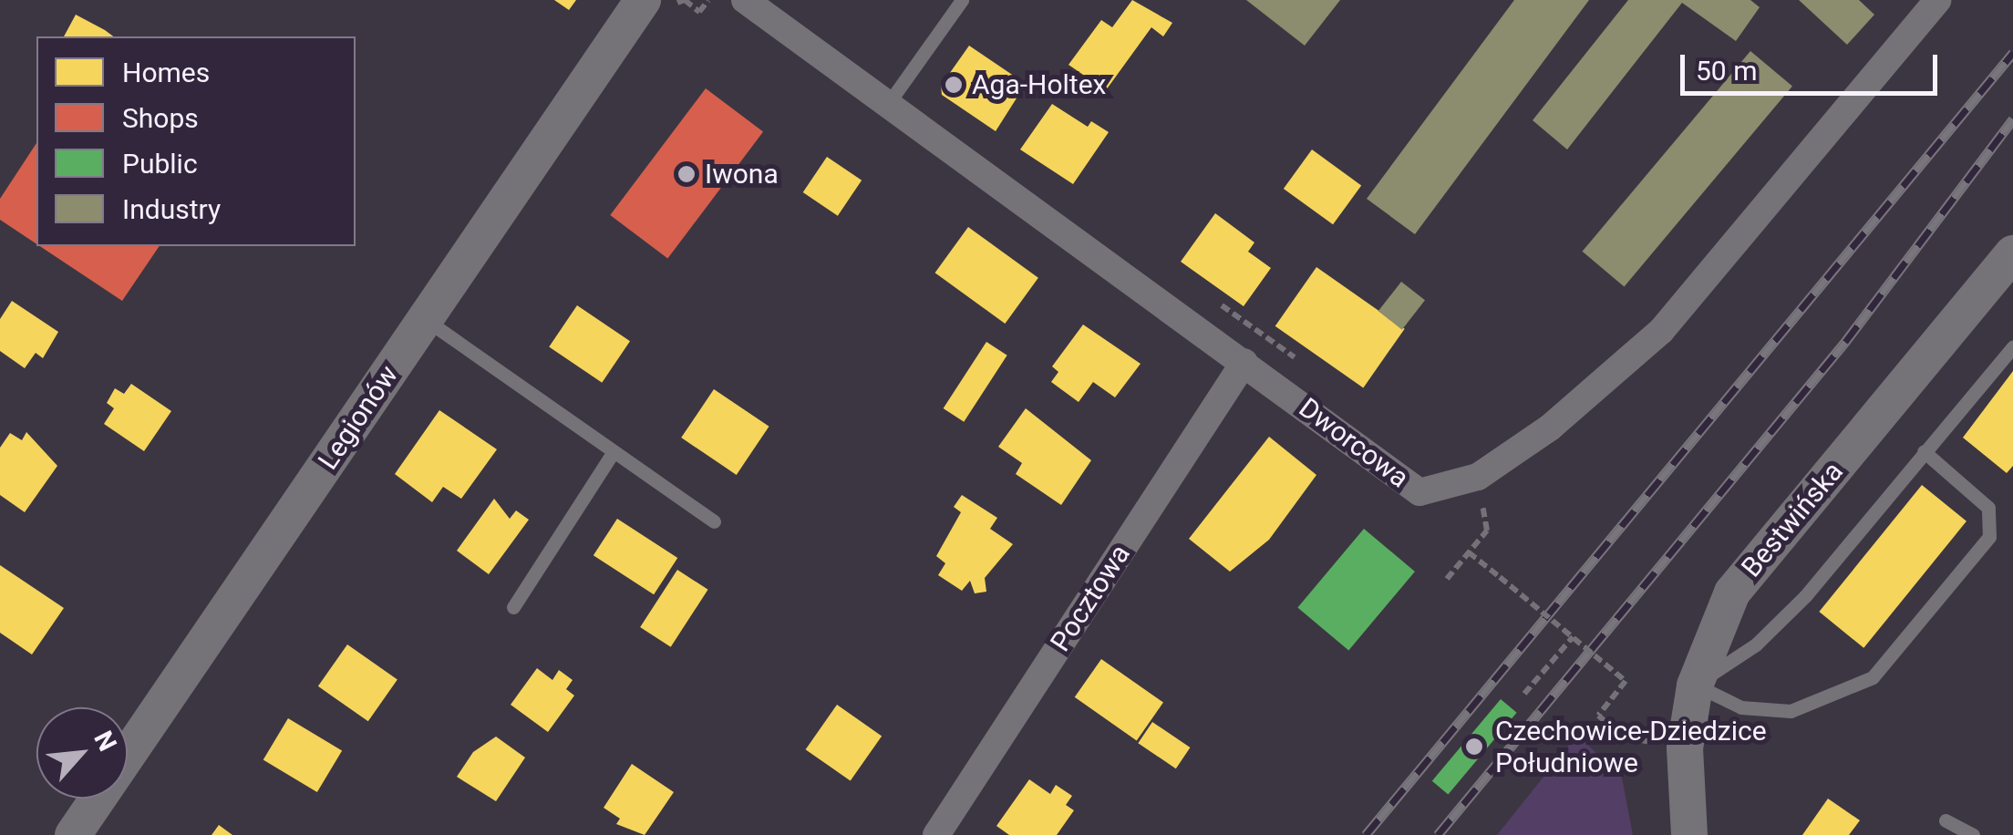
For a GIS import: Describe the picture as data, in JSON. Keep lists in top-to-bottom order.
{
  "streets": {
    "street": [
      "Legionów",
      "Dworcowa",
      "Bestwińska",
      "Pocztowa"
    ]
  },
  "crossings": [
    ["Dworcowa", "Pocztowa"]
  ],
  "places": ["Aga-Holtex", "Iwona", "Czechowice-Dziedzice Południowe"],
  "legend": [
    "Homes",
    "Shops",
    "Public",
    "Industry"
  ],
  "scale_bar": "50 m",
  "north": "top right"
}
